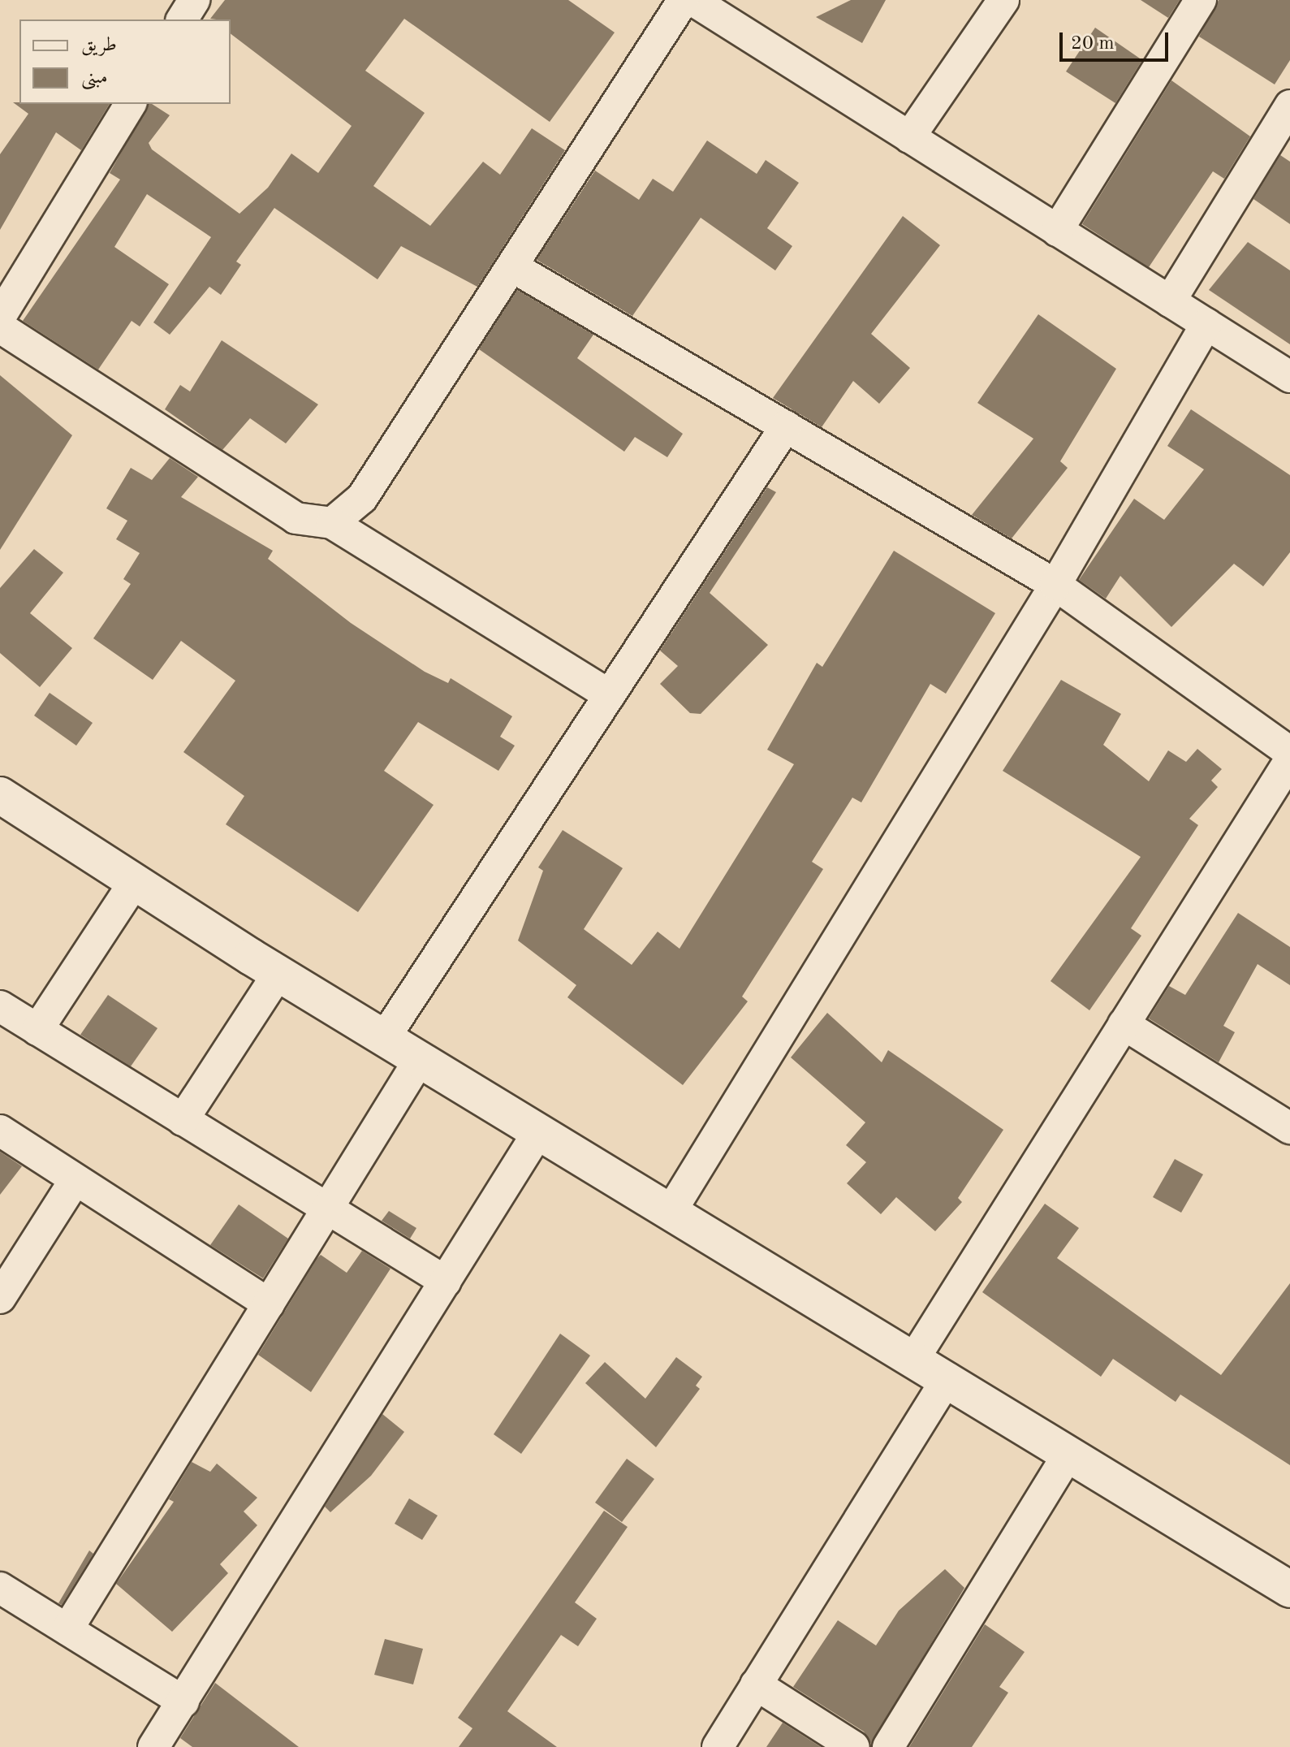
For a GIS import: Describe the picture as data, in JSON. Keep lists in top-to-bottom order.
{
  "legend": ["طريق", "مبنى"],
  "scale_bar": "20 m"
}
